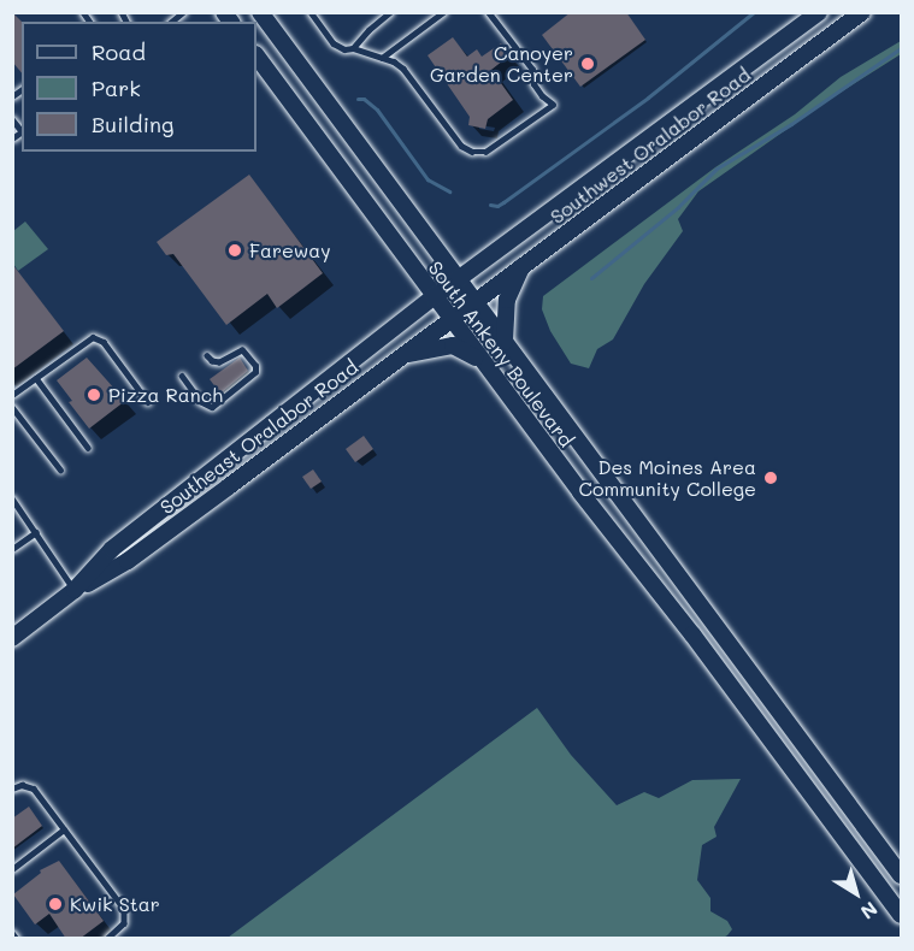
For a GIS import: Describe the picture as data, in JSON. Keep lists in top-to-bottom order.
{
  "streets": {
    "main road": ["Southwest Oralabor Road", "South Ankeny Boulevard", "Southeast Oralabor Road"]
  },
  "crossings": [
    ["Southwest Oralabor Road", "South Ankeny Boulevard"],
    ["Southwest Oralabor Road", "Southeast Oralabor Road"],
    ["South Ankeny Boulevard", "Southeast Oralabor Road"]
  ],
  "places": [
    "Canoyer Garden Center",
    "Fareway",
    "Pizza Ranch",
    "Des Moines Area Community College",
    "Kwik Star"
  ],
  "legend": ["Road", "Park", "Building"],
  "north": "bottom right"
}
